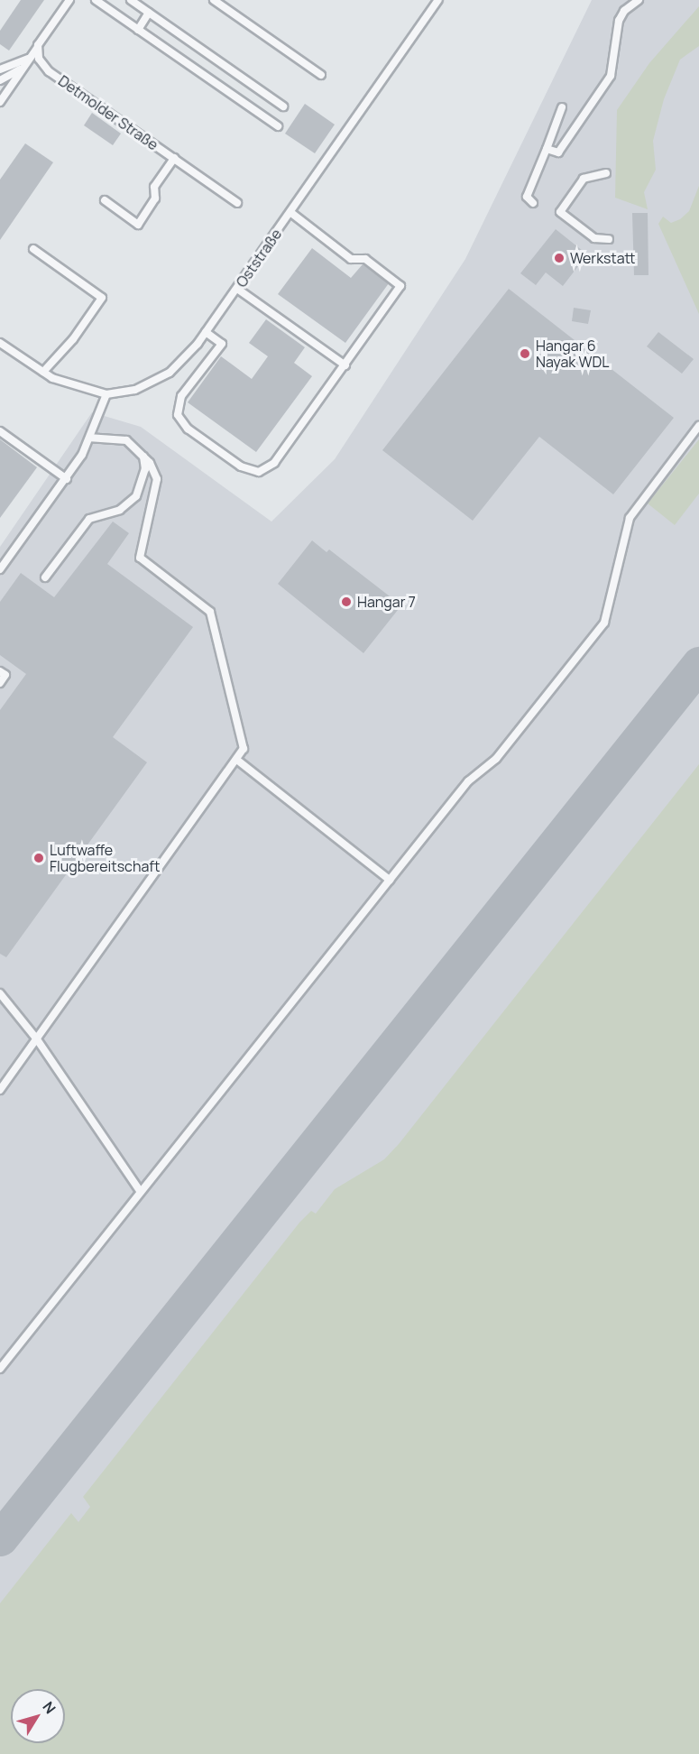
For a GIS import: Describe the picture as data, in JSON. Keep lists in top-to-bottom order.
{
  "streets": {
    "lane": ["Detmolder Straße", "Oststraße"]
  },
  "places": [
    "Werkstatt",
    "Hangar 6 Nayak WDL",
    "Hangar 7",
    "Luftwaffe Flugbereitschaft"
  ],
  "north": "top right"
}
